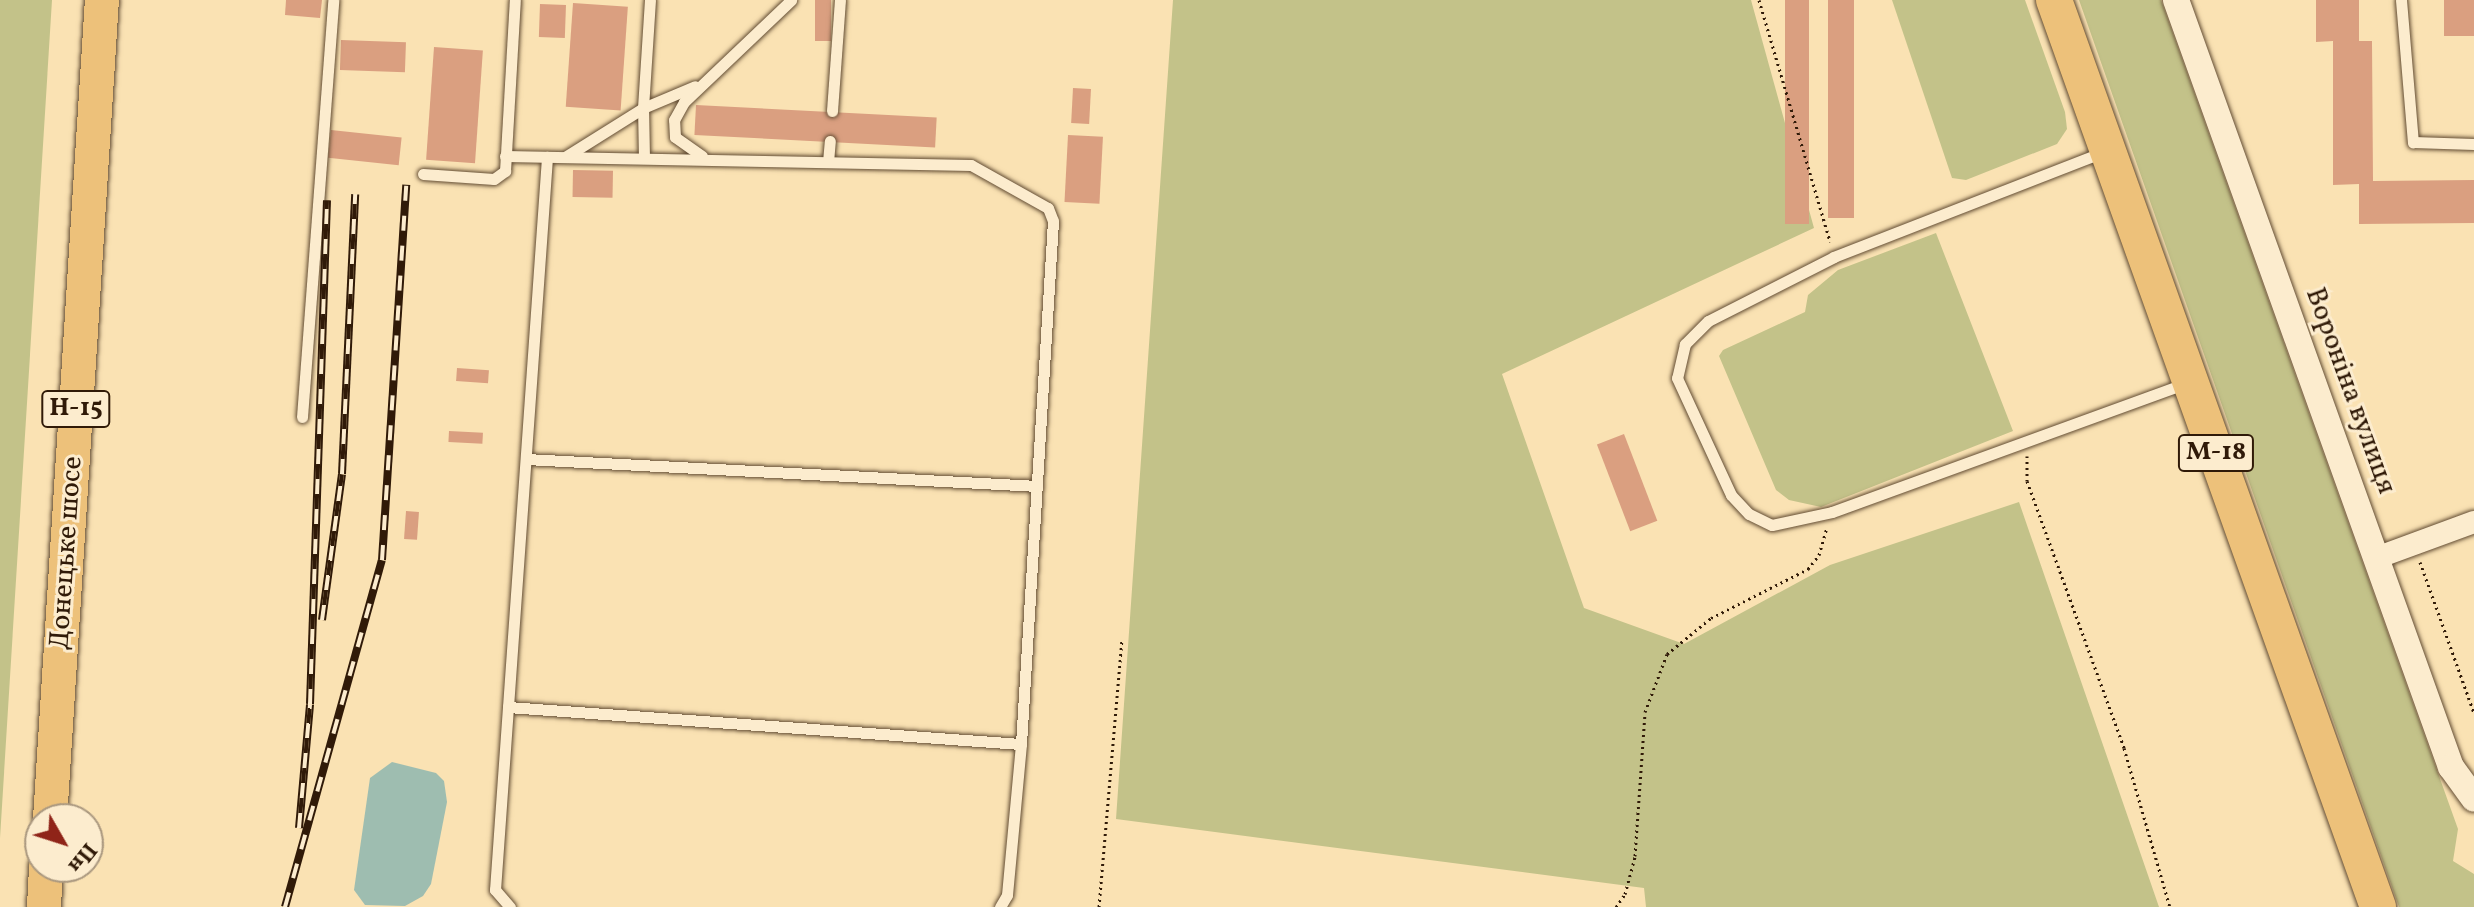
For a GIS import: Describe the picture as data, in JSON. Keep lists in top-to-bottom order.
{
  "streets": {
    "highway": ["М-18"],
    "main road": ["Н-15", "Донецьке шосе"],
    "street": ["Вороніна вулиця"]
  },
  "north": "bottom right"
}
